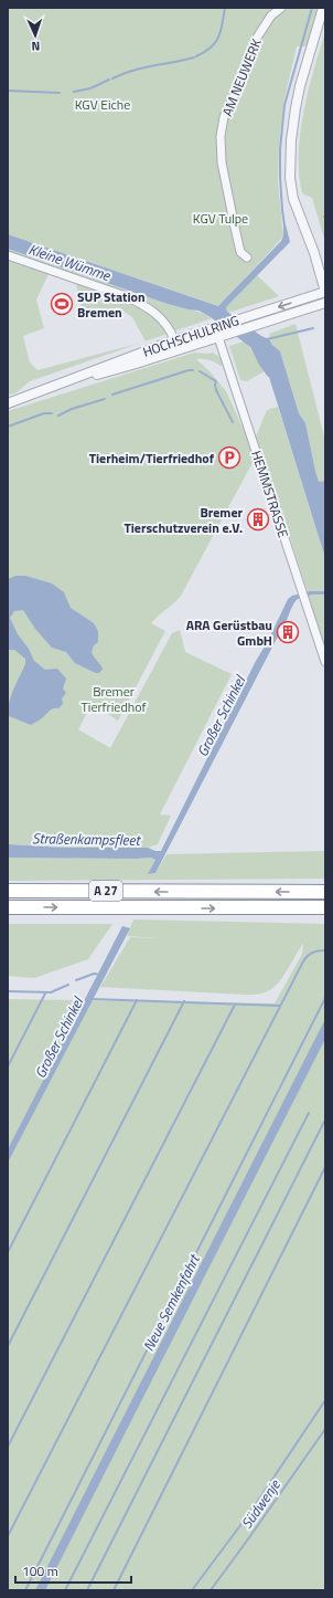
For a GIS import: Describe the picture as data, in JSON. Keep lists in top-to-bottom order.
{
  "streets": {
    "highway": ["A 27"],
    "street": ["AM NEUWERK", "HOCHSCHULRING", "HEMMSTRASSE"]
  },
  "crossings": [
    ["HOCHSCHULRING", "HEMMSTRASSE"]
  ],
  "water": [
    "Kleine Wümme",
    "Großer Schinkel",
    "Straßenkampsfleet",
    "Neue Semkenfahrt",
    "Südwenje"
  ],
  "parks": ["KGV Eiche", "KGV Tulpe", "Bremer Tierfriedhof"],
  "places": {
    "sports": ["SUP Station Bremen"],
    "parking": ["Tierheim/Tierfriedhof"],
    "building": ["Bremer Tierschutzverein e.V.", "ARA Gerüstbau GmbH"]
  },
  "scale_bar": "100 m",
  "north": "bottom"
}
